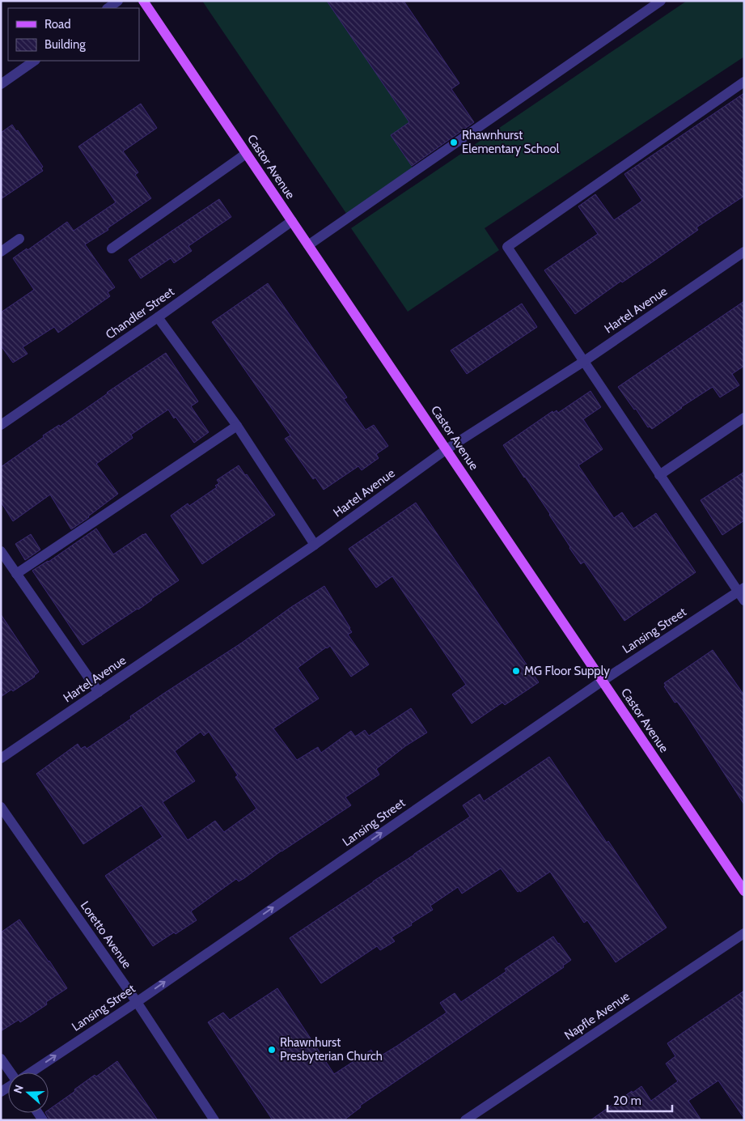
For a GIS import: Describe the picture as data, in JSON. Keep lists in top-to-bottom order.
{
  "streets": {
    "main road": ["Castor Avenue"],
    "street": [
      "Hartel Avenue",
      "Chandler Street",
      "Lansing Street",
      "Loretto Avenue",
      "Napfle Avenue"
    ]
  },
  "crossings": [
    ["Castor Avenue", "Hartel Avenue"],
    ["Castor Avenue", "Chandler Street"],
    ["Castor Avenue", "Lansing Street"],
    ["Lansing Street", "Loretto Avenue"]
  ],
  "one_way": ["Lansing Street"],
  "places": ["Rhawnhurst Elementary School", "MG Floor Supply", "Rhawnhurst Presbyterian Church"],
  "legend": ["Road", "Building"],
  "scale_bar": "20 m",
  "north": "left"
}
